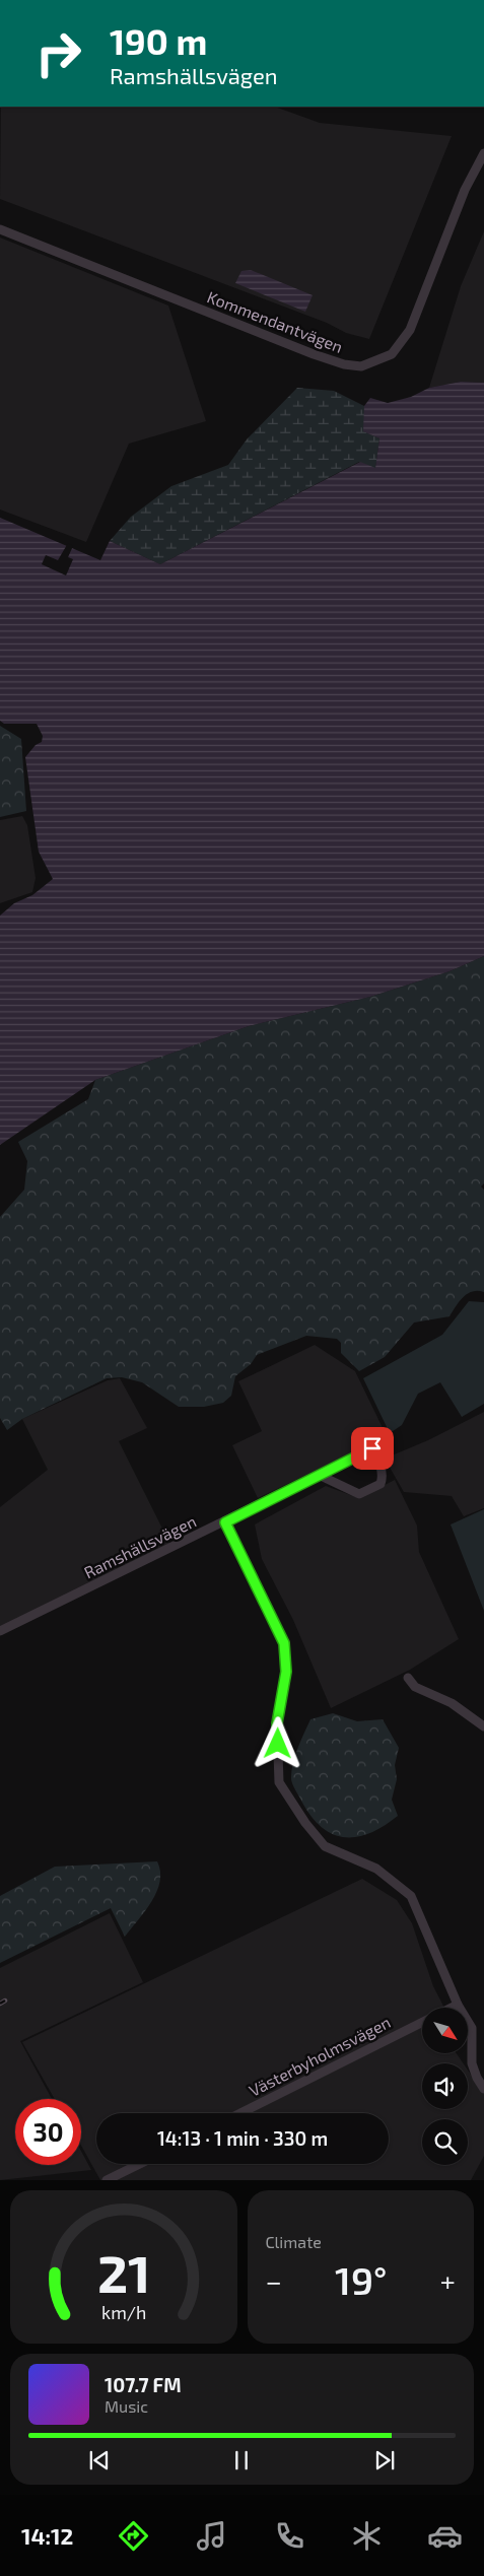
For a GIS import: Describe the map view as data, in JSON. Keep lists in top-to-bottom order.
{
  "streets": {
    "street": ["Kommendantvägen", "Ramshällsvägen", "Västerbyholmsvägen"]
  },
  "north": "bottom right",
  "page": {
    "turn": ["190 m", "Ramshällsvägen"],
    "limit": "30",
    "trip": "14:13 · 1 min · 330 m",
    "tile": "Climate",
    "heat": ["−", "19°", "+"],
    "song": ["107.7 FM", "Music"],
    "tabs": "14:12",
    "gauge": ["21", "km/h"]
  }
}
